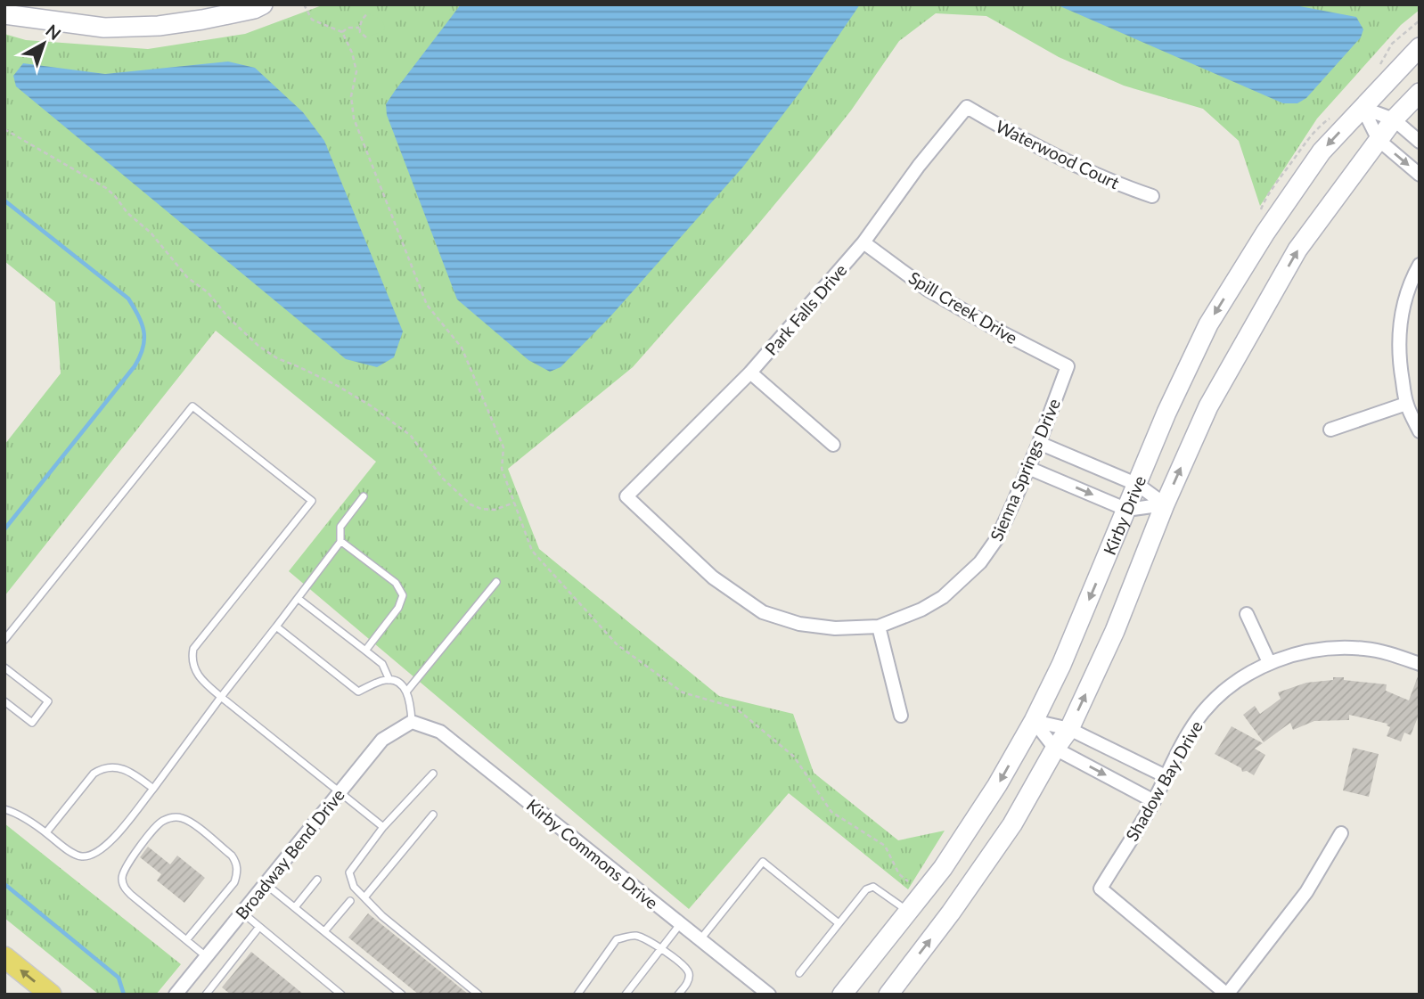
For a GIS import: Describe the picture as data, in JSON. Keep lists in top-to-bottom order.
{
  "streets": {
    "main road": ["Kirby Drive"],
    "street": [
      "Waterwood Court",
      "Spill Creek Drive",
      "Park Falls Drive",
      "Sienna Springs Drive",
      "Shadow Bay Drive",
      "Broadway Bend Drive",
      "Kirby Commons Drive"
    ]
  },
  "crossings": [
    ["Waterwood Court", "Park Falls Drive"],
    ["Spill Creek Drive", "Park Falls Drive"],
    ["Spill Creek Drive", "Sienna Springs Drive"],
    ["Park Falls Drive", "Sienna Springs Drive"],
    ["Broadway Bend Drive", "Kirby Commons Drive"]
  ],
  "north": "top right"
}
